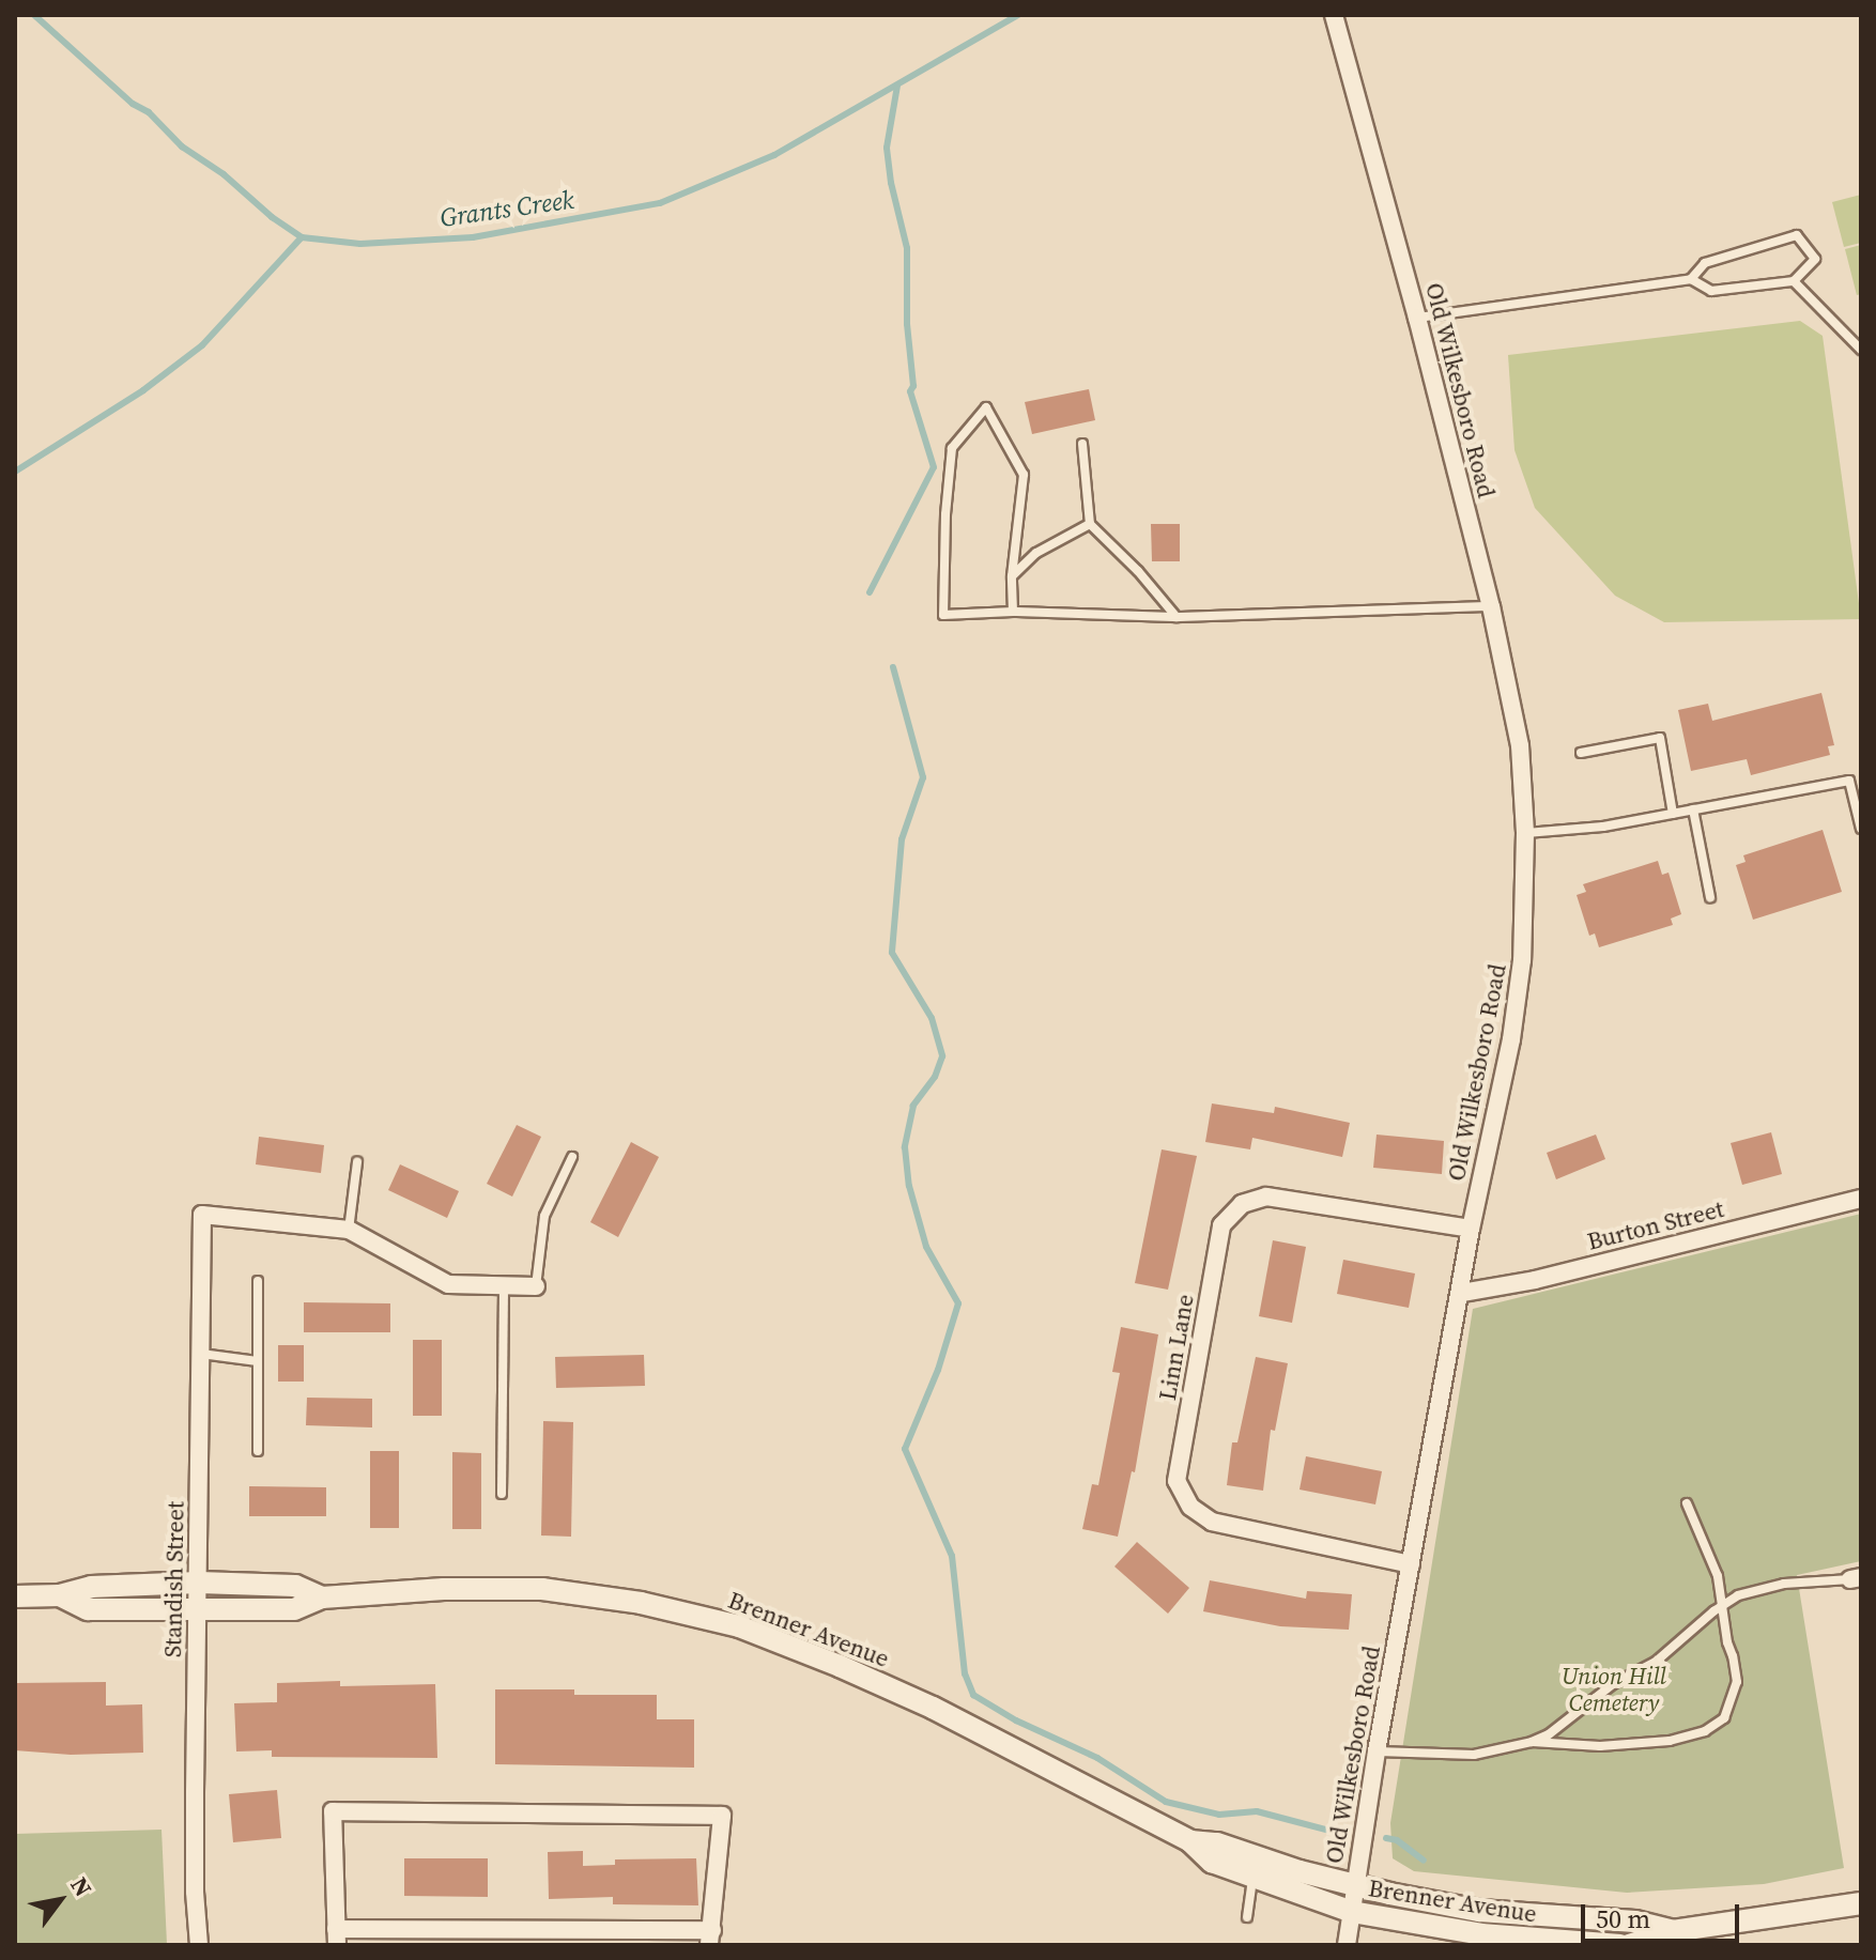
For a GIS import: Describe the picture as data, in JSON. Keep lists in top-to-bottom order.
{
  "streets": {
    "street": [
      "Old Wilkesboro Road",
      "Burton Street",
      "Linn Lane",
      "Standish Street",
      "Brenner Avenue"
    ]
  },
  "crossings": [
    ["Old Wilkesboro Road", "Burton Street"],
    ["Old Wilkesboro Road", "Linn Lane"],
    ["Old Wilkesboro Road", "Brenner Avenue"],
    ["Standish Street", "Brenner Avenue"]
  ],
  "water": ["Grants Creek"],
  "parks": ["Union Hill Cemetery"],
  "scale_bar": "50 m",
  "north": "top right"
}
